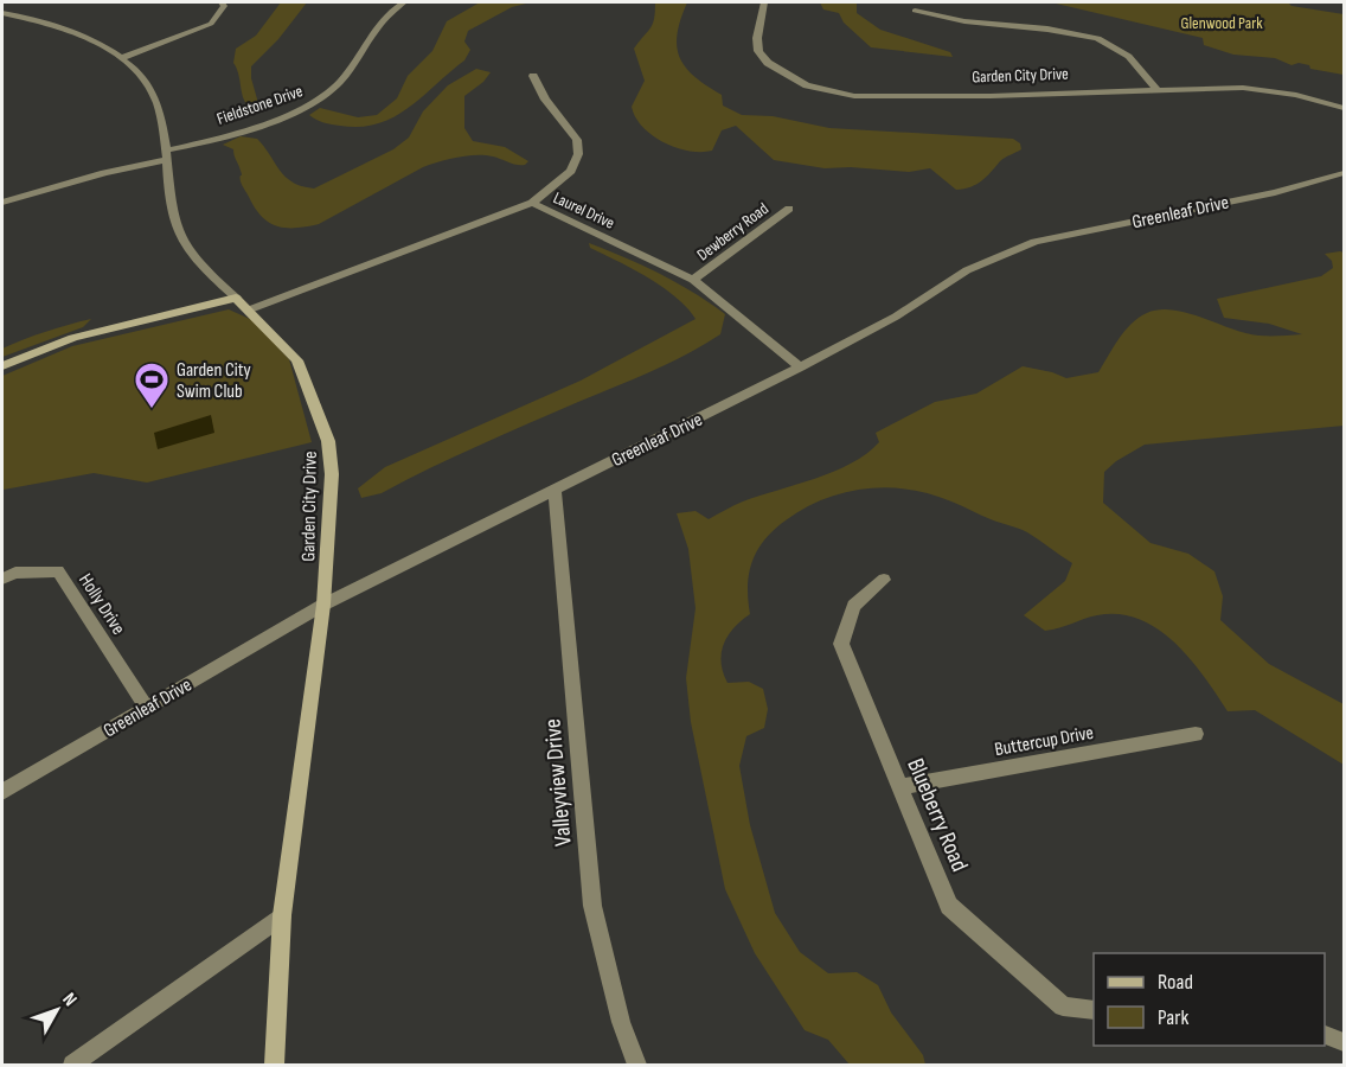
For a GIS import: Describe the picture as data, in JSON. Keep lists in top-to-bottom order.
{
  "streets": {
    "street": [
      "Garden City Drive",
      "Fieldstone Drive",
      "Laurel Drive",
      "Greenleaf Drive",
      "Dewberry Road",
      "Holly Drive",
      "Buttercup Drive",
      "Valleyview Drive",
      "Blueberry Road"
    ]
  },
  "crossings": [
    ["Garden City Drive", "Fieldstone Drive"],
    ["Garden City Drive", "Laurel Drive"],
    ["Garden City Drive", "Greenleaf Drive"],
    ["Laurel Drive", "Greenleaf Drive"],
    ["Laurel Drive", "Dewberry Road"],
    ["Greenleaf Drive", "Holly Drive"],
    ["Greenleaf Drive", "Valleyview Drive"],
    ["Buttercup Drive", "Blueberry Road"]
  ],
  "parks": ["Glenwood Park"],
  "places": {
    "sports": ["Garden City Swim Club"]
  },
  "legend": ["Road", "Park"],
  "north": "top right"
}
